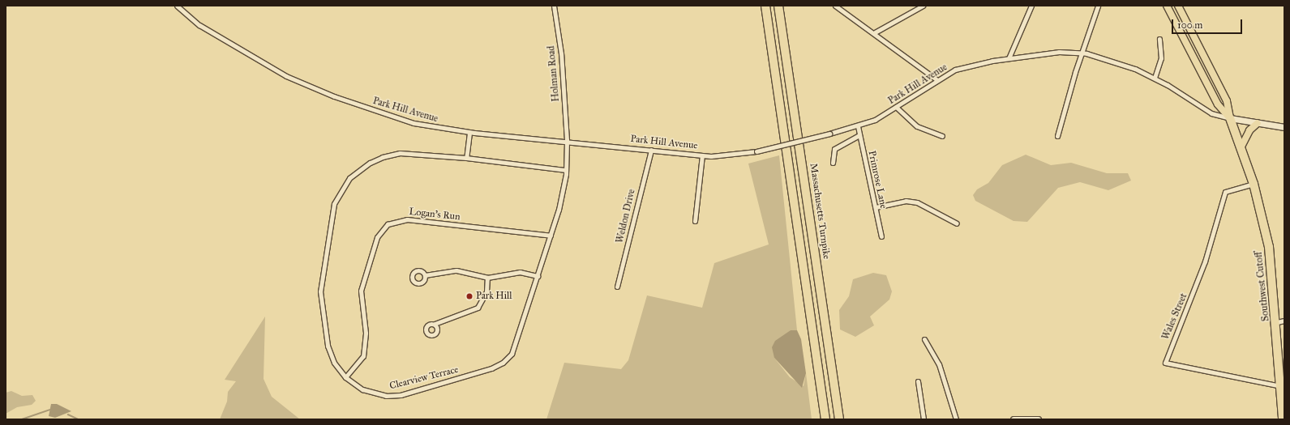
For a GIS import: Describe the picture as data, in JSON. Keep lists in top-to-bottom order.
{
  "streets": {
    "highway": ["Massachusetts Turnpike", "Southwest Cutoff"],
    "street": [
      "Holman Road",
      "Park Hill Avenue",
      "Primrose Lane",
      "Logan's Run",
      "Weldon Drive",
      "Wales Street",
      "Clearview Terrace"
    ]
  },
  "crossings": [
    ["Holman Road", "Park Hill Avenue"],
    ["Holman Road", "Clearview Terrace"],
    ["Park Hill Avenue", "Primrose Lane"],
    ["Park Hill Avenue", "Weldon Drive"],
    ["Park Hill Avenue", "Southwest Cutoff"],
    ["Park Hill Avenue", "Clearview Terrace"],
    ["Logan's Run", "Clearview Terrace"],
    ["Southwest Cutoff", "Wales Street"]
  ],
  "places": ["Park Hill"],
  "scale_bar": "100 m"
}
